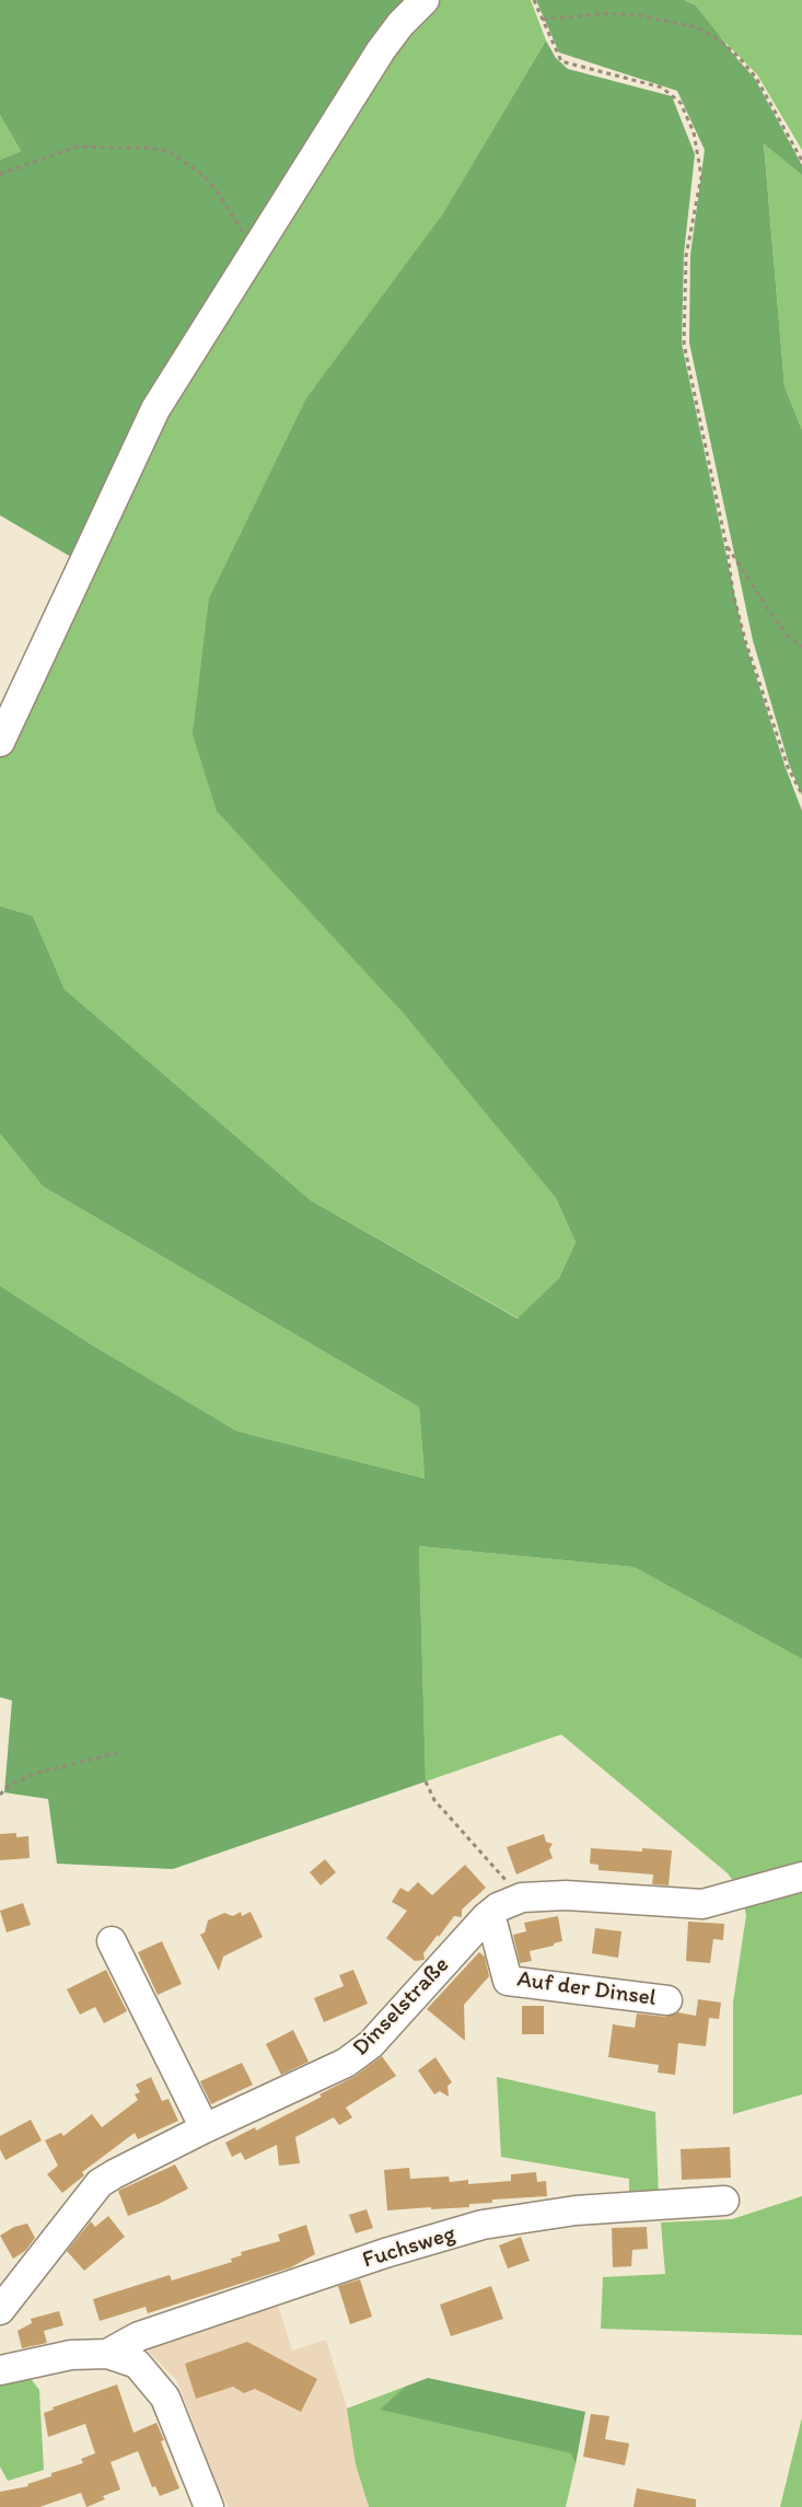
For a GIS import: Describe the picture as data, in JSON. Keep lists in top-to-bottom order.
{
  "streets": {
    "street": ["Auf der Dinsel", "Dinselstraße", "Fuchsweg"]
  },
  "crossings": [
    ["Auf der Dinsel", "Dinselstraße"]
  ]
}
